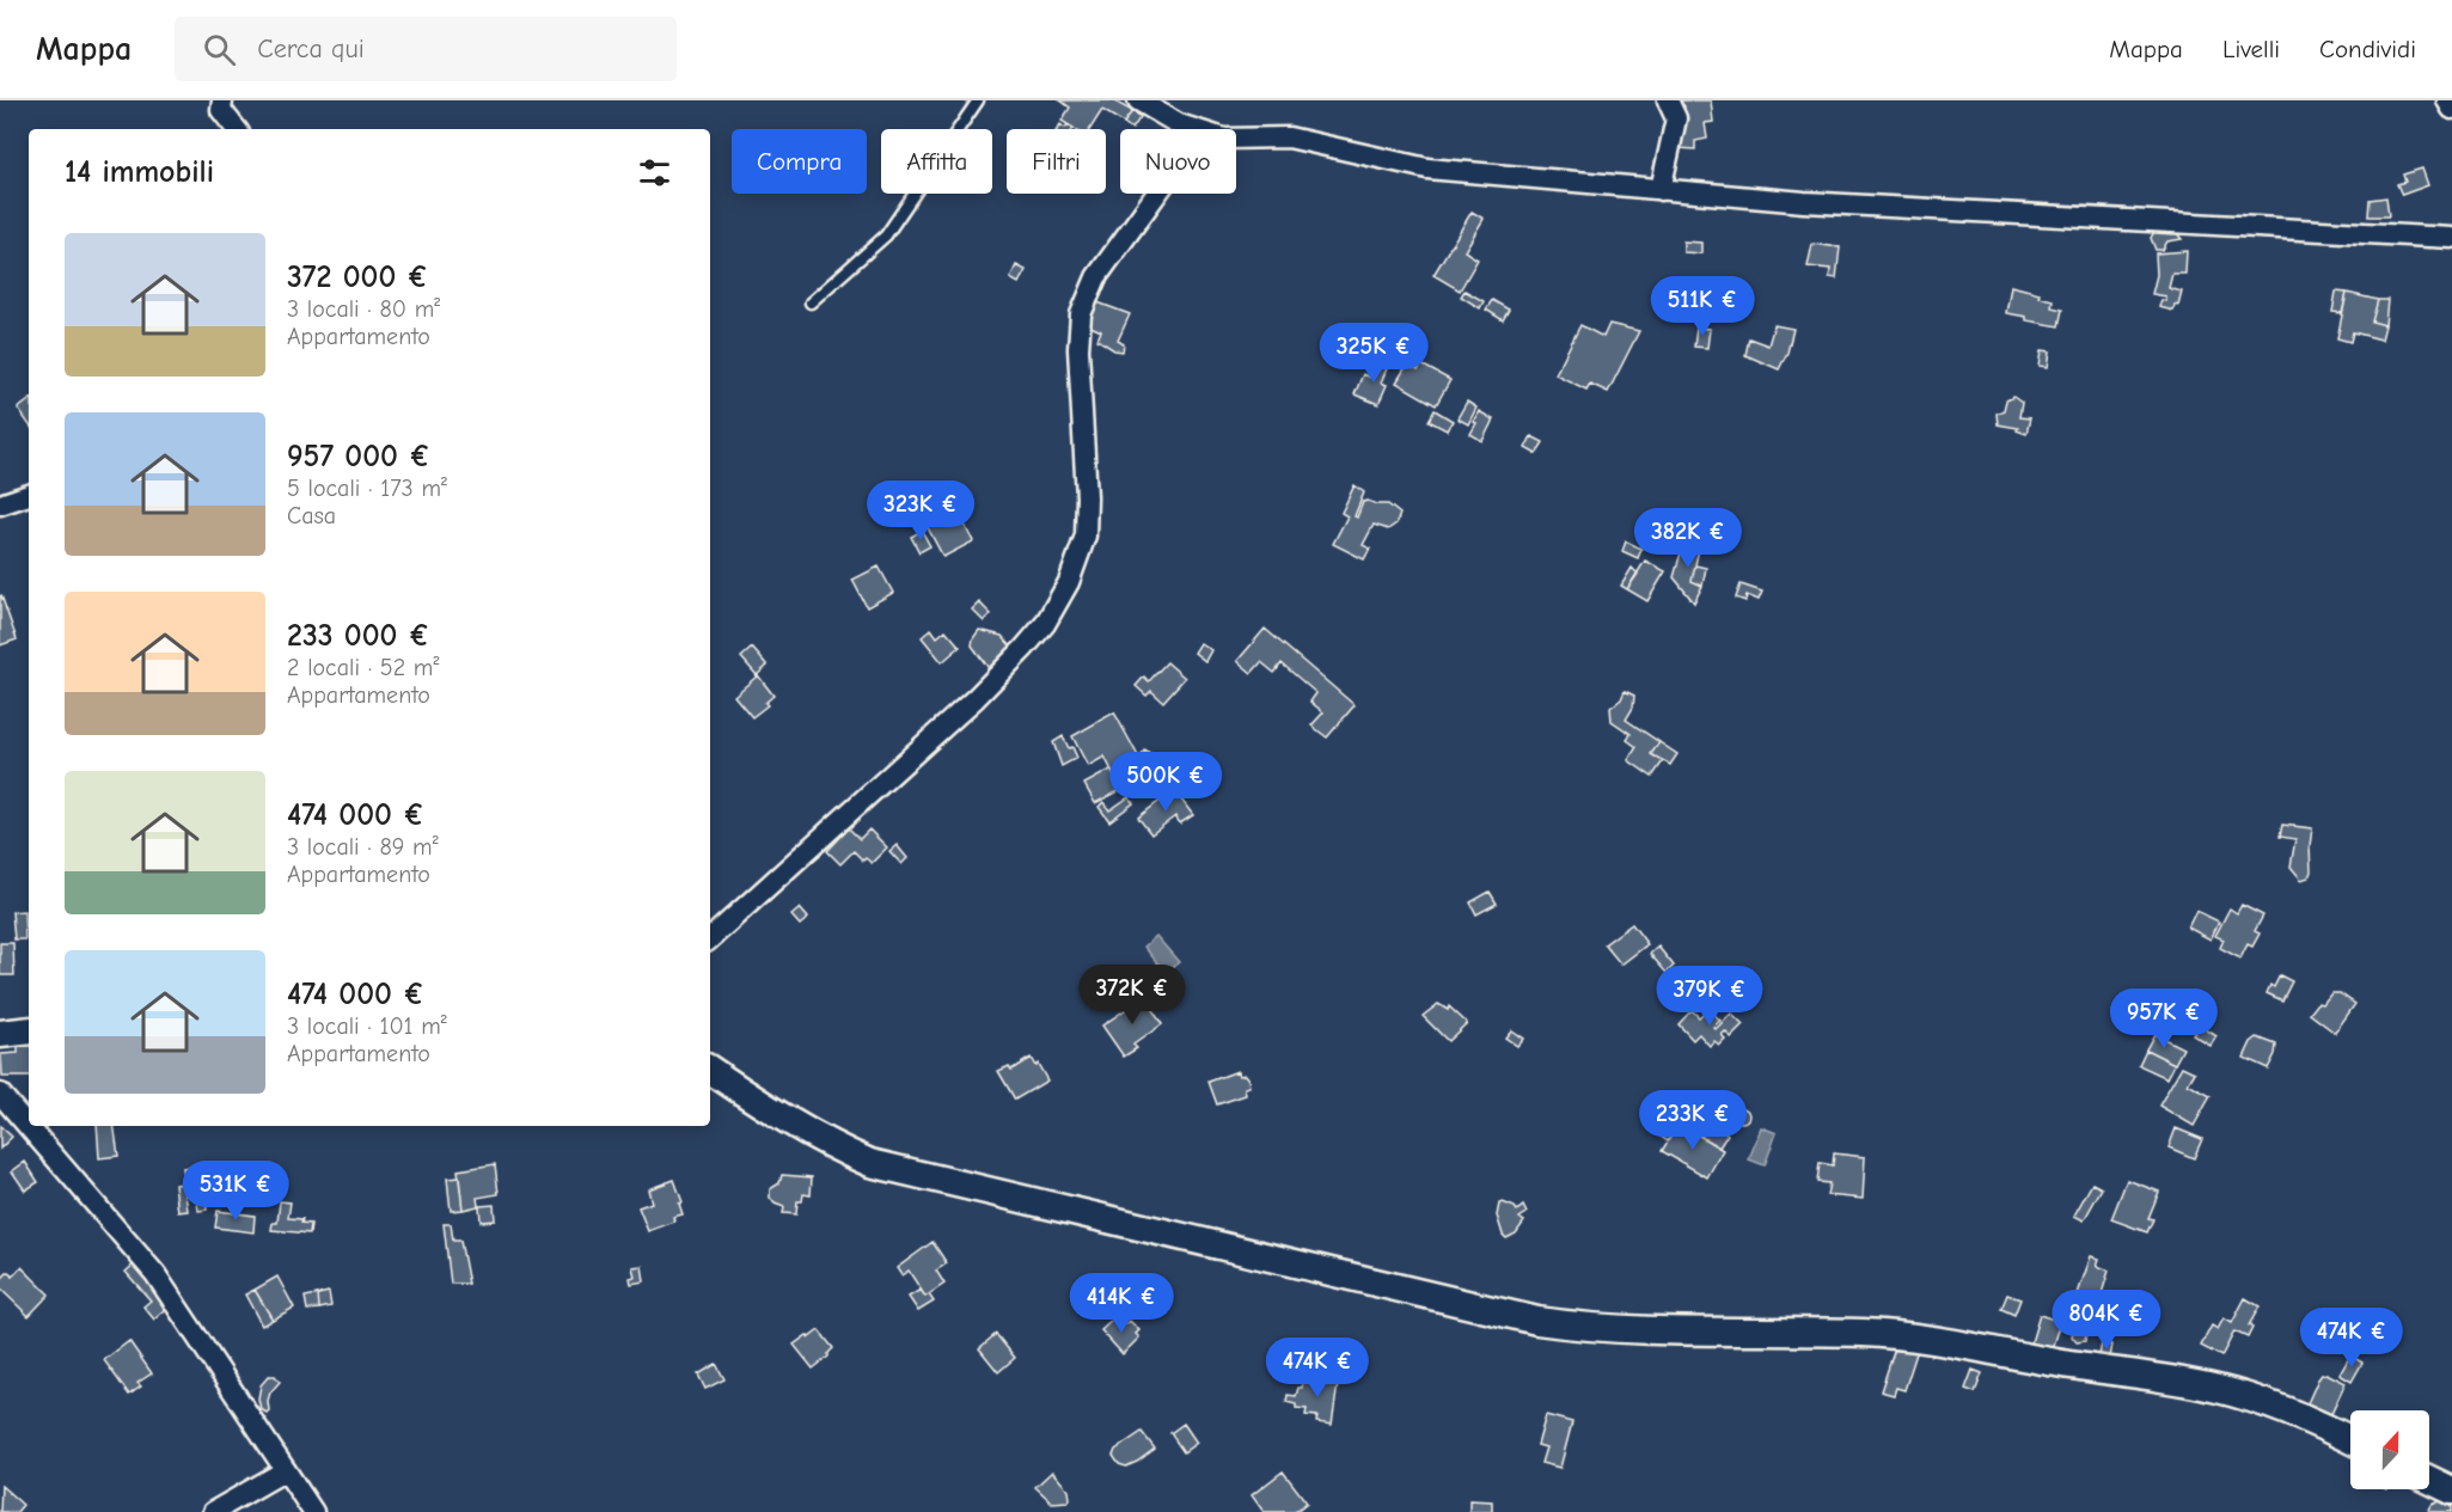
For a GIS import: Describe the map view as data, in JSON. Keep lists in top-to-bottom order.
{
  "north": "top",
  "page": {
    "header": "Mappa",
    "search": "Cerca qui",
    "nav": ["Mappa", "Livelli", "Condividi"],
    "chip": [
      "Compra",
      "Affitta",
      "Filtri",
      "Nuovo"
    ],
    "heading": "14 immobili",
    "list": [
      {
        "name": "372 000 €",
        "note": "3 locali · 80 m² · Appartamento"
      },
      {
        "name": "957 000 €",
        "note": "5 locali · 173 m² · Casa"
      },
      {
        "name": "233 000 €",
        "note": "2 locali · 52 m² · Appartamento"
      },
      {
        "name": "474 000 €",
        "note": "3 locali · 89 m² · Appartamento"
      },
      {
        "name": "474 000 €",
        "note": "3 locali · 101 m² · Appartamento"
      }
    ],
    "price": [
      "511K €",
      "325K €",
      "323K €",
      "382K €",
      "500K €",
      "372K €",
      "379K €",
      "957K €",
      "233K €",
      "531K €",
      "414K €",
      "804K €",
      "474K €",
      "474K €"
    ]
  }
}
